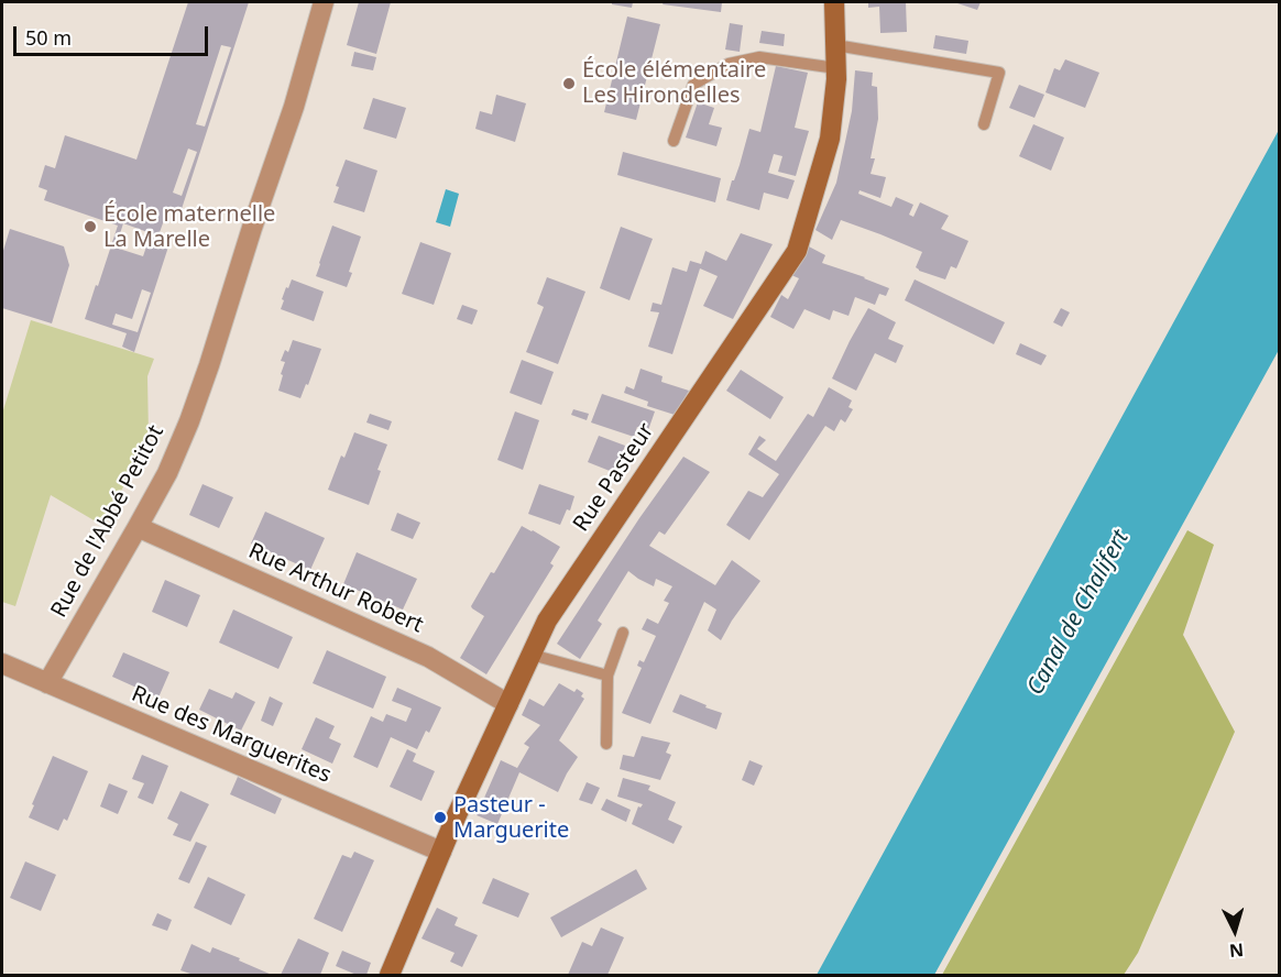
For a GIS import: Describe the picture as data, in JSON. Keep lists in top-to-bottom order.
{
  "streets": {
    "street": [
      "Rue Pasteur",
      "Rue de l'Abbé Petitot",
      "Rue Arthur Robert",
      "Rue des Marguerites"
    ]
  },
  "crossings": [
    ["Rue Pasteur", "Rue Arthur Robert"],
    ["Rue Pasteur", "Rue des Marguerites"],
    ["Rue de l'Abbé Petitot", "Rue Arthur Robert"],
    ["Rue de l'Abbé Petitot", "Rue des Marguerites"]
  ],
  "water": ["Canal de Chalifert"],
  "places": ["École élémentaire Les Hirondelles", "École maternelle La Marelle", "Pasteur - Marguerite"],
  "scale_bar": "50 m",
  "north": "bottom"
}
